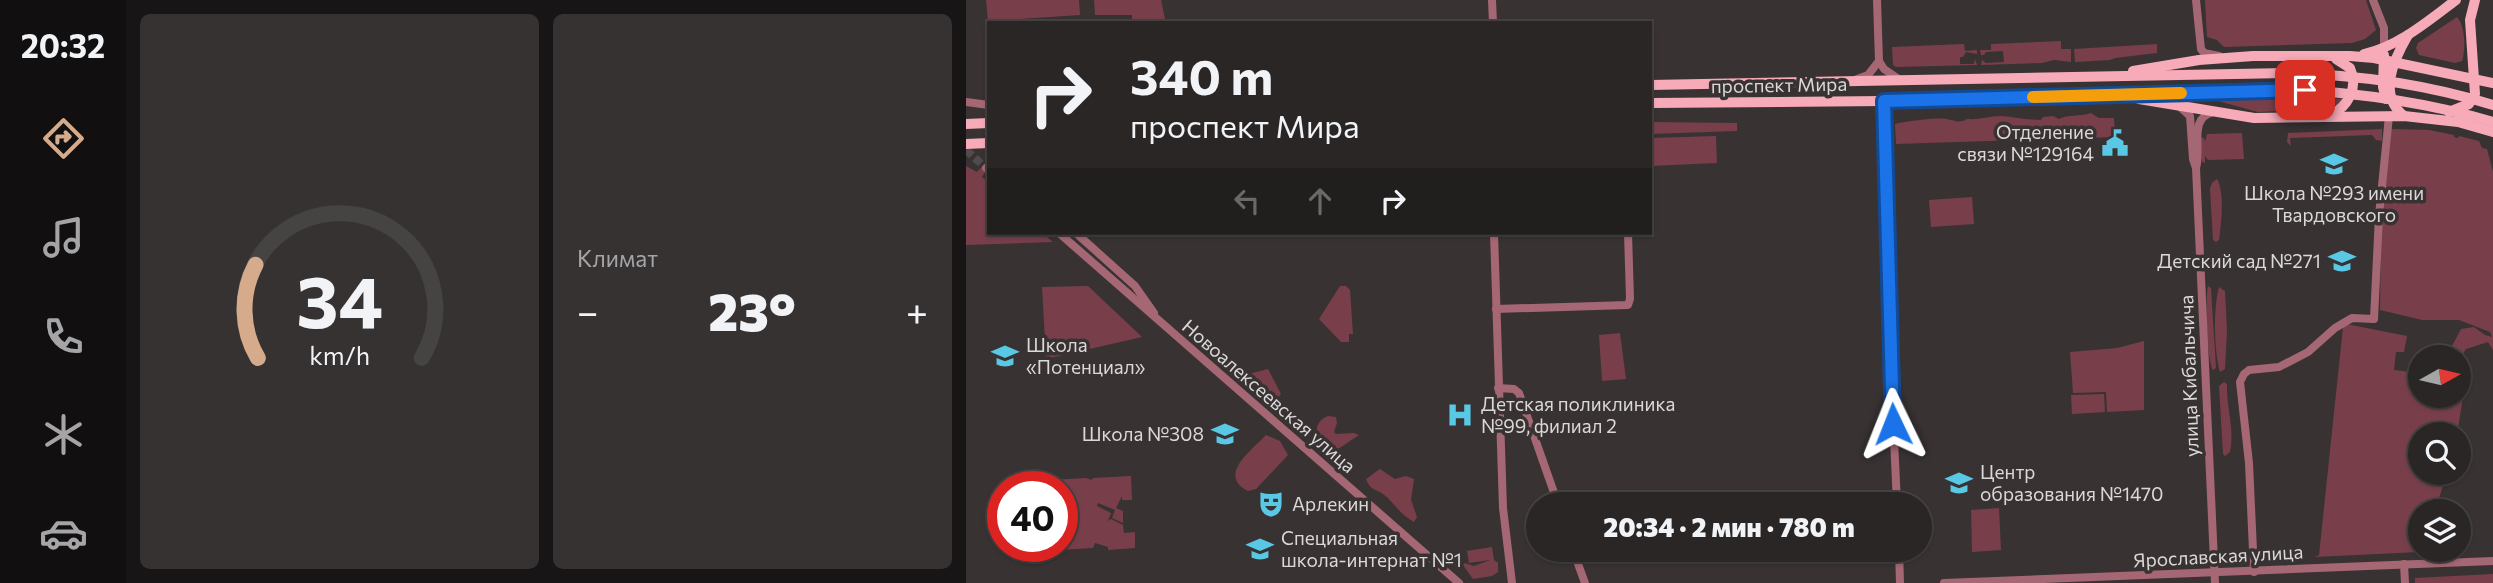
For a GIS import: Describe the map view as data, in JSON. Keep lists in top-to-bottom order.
{
  "streets": {
    "main road": ["проспект Мира"],
    "street": ["улица Кибальчича", "Новоалексеевская улица", "Ярославская улица"]
  },
  "crossings": [
    ["улица Кибальчича", "Ярославская улица"]
  ],
  "places": {
    "public building": ["Отделение связи №129164"],
    "school or university": [
      "Школа №293 имени Твардовского",
      "Детский сад №271",
      "Школа «Потенциал»",
      "Школа №308",
      "Центр образования №1470",
      "Специальная школа-интернат №1"
    ],
    "hospital": ["Детская поликлиника №99, филиал 2"],
    "theatre": ["Арлекин"]
  },
  "north": "right",
  "page": {
    "tabs": "20:32",
    "tile": "Климат",
    "turn": ["340 m", "проспект Мира"],
    "heat": ["−", "23°", "+"],
    "limit": "40",
    "trip": "20:34 · 2 мин · 780 m",
    "gauge": ["34", "km/h"]
  }
}
